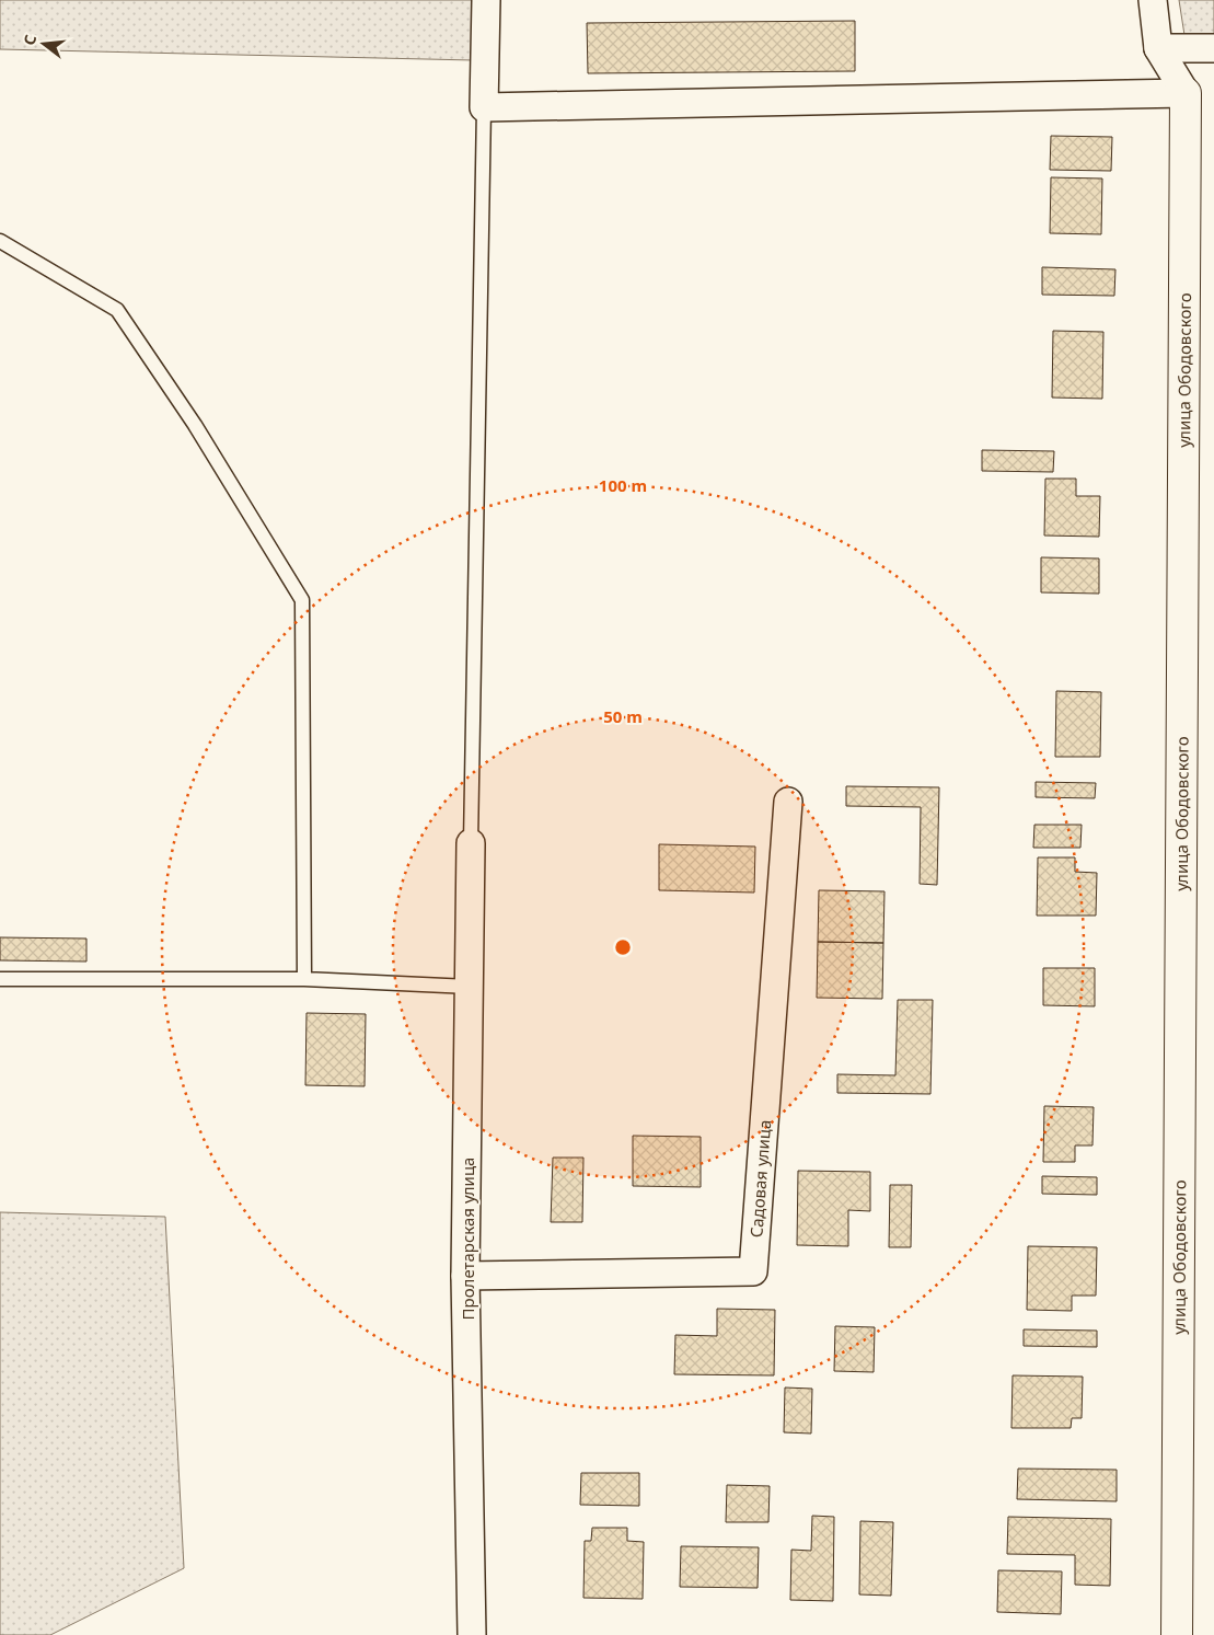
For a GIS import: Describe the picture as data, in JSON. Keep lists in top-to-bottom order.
{
  "streets": {
    "street": ["улица Ободовского", "Садовая улица", "Пролетарская улица"]
  },
  "crossings": [
    ["Садовая улица", "Пролетарская улица"]
  ],
  "north": "left",
  "rings": ["100 m", "50 m"]
}
